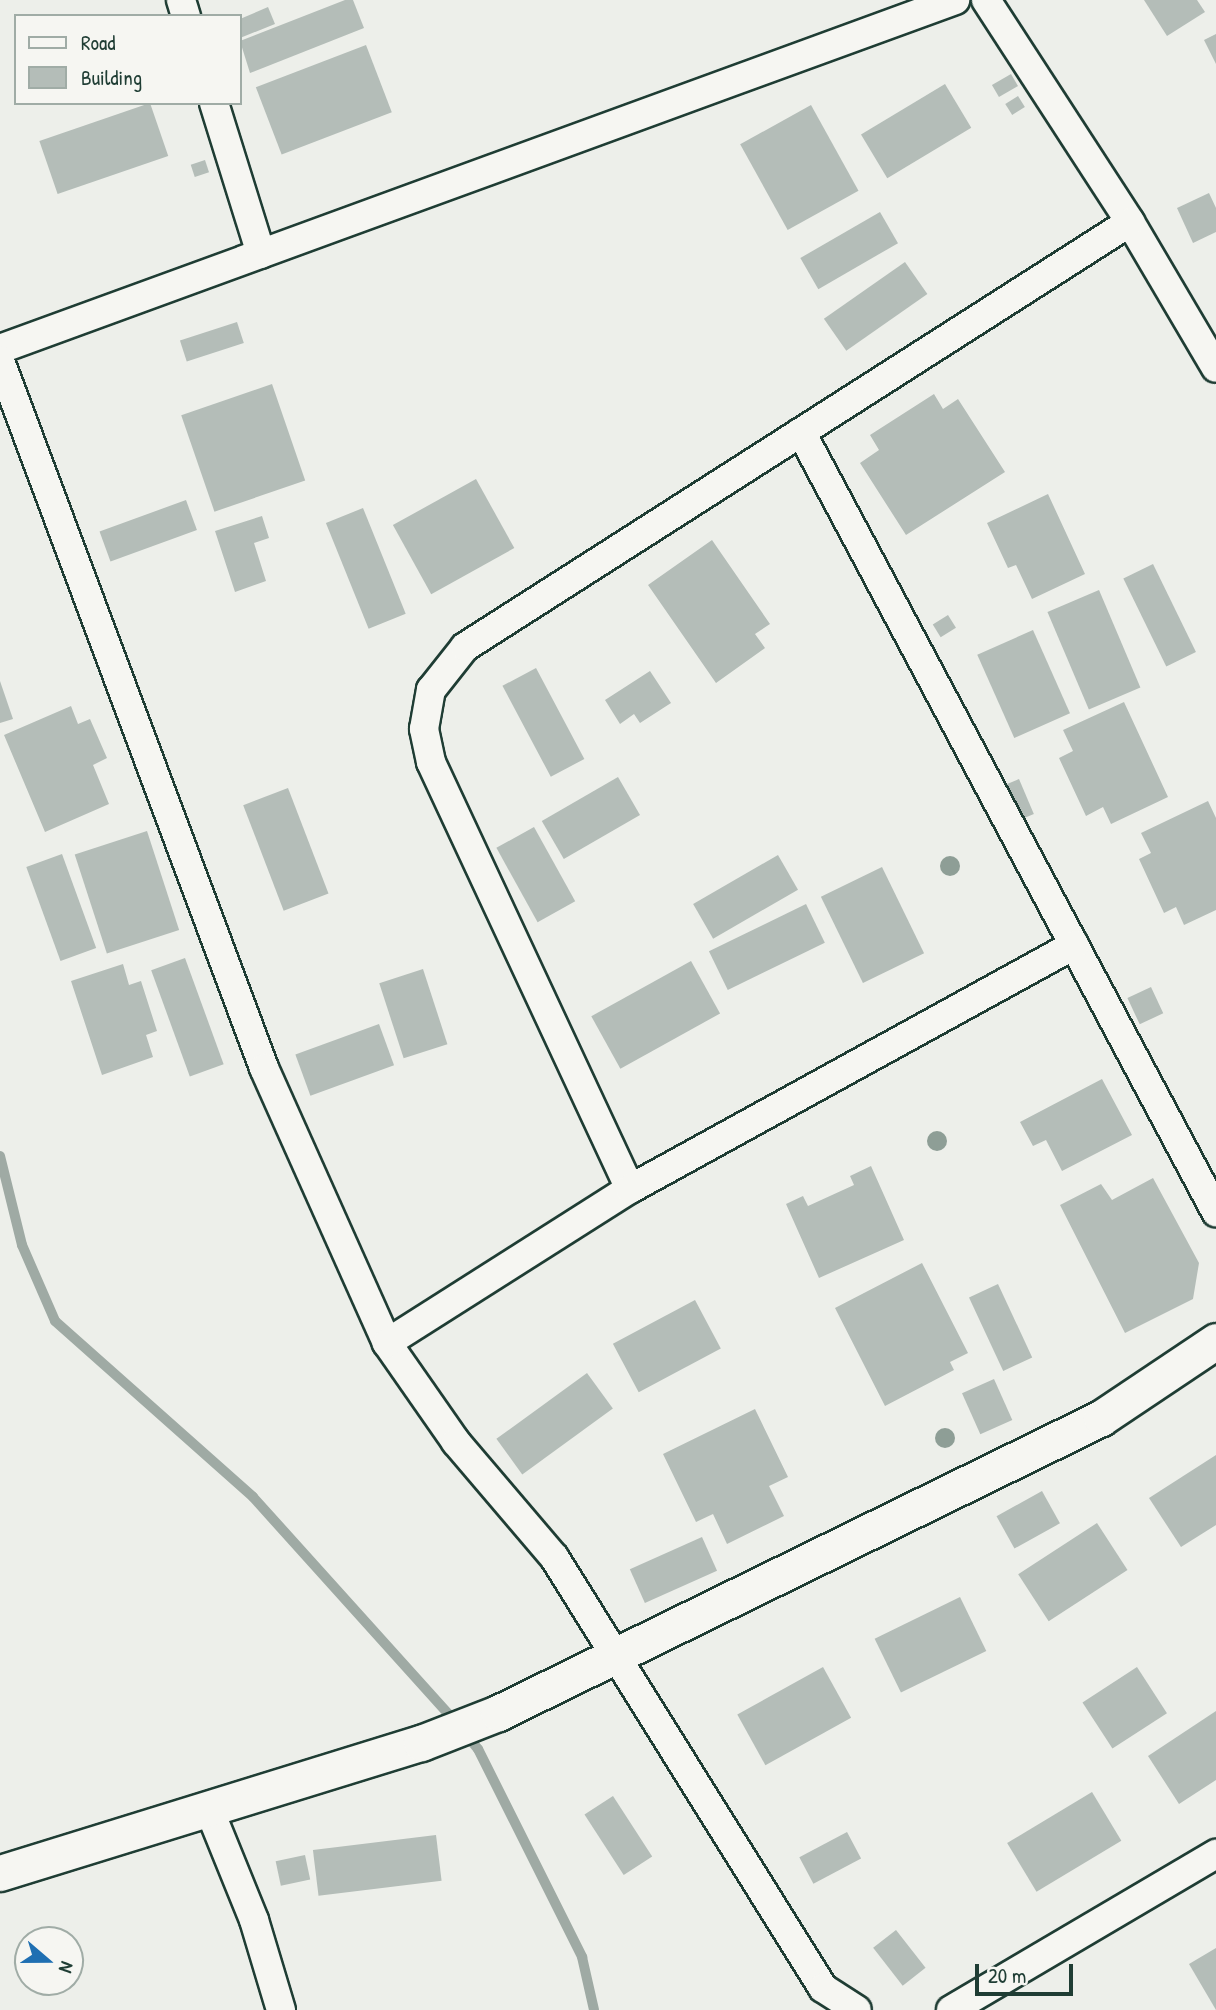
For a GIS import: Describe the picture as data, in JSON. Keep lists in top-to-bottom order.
{
  "legend": ["Road", "Building"],
  "scale_bar": "20 m",
  "north": "right"
}
